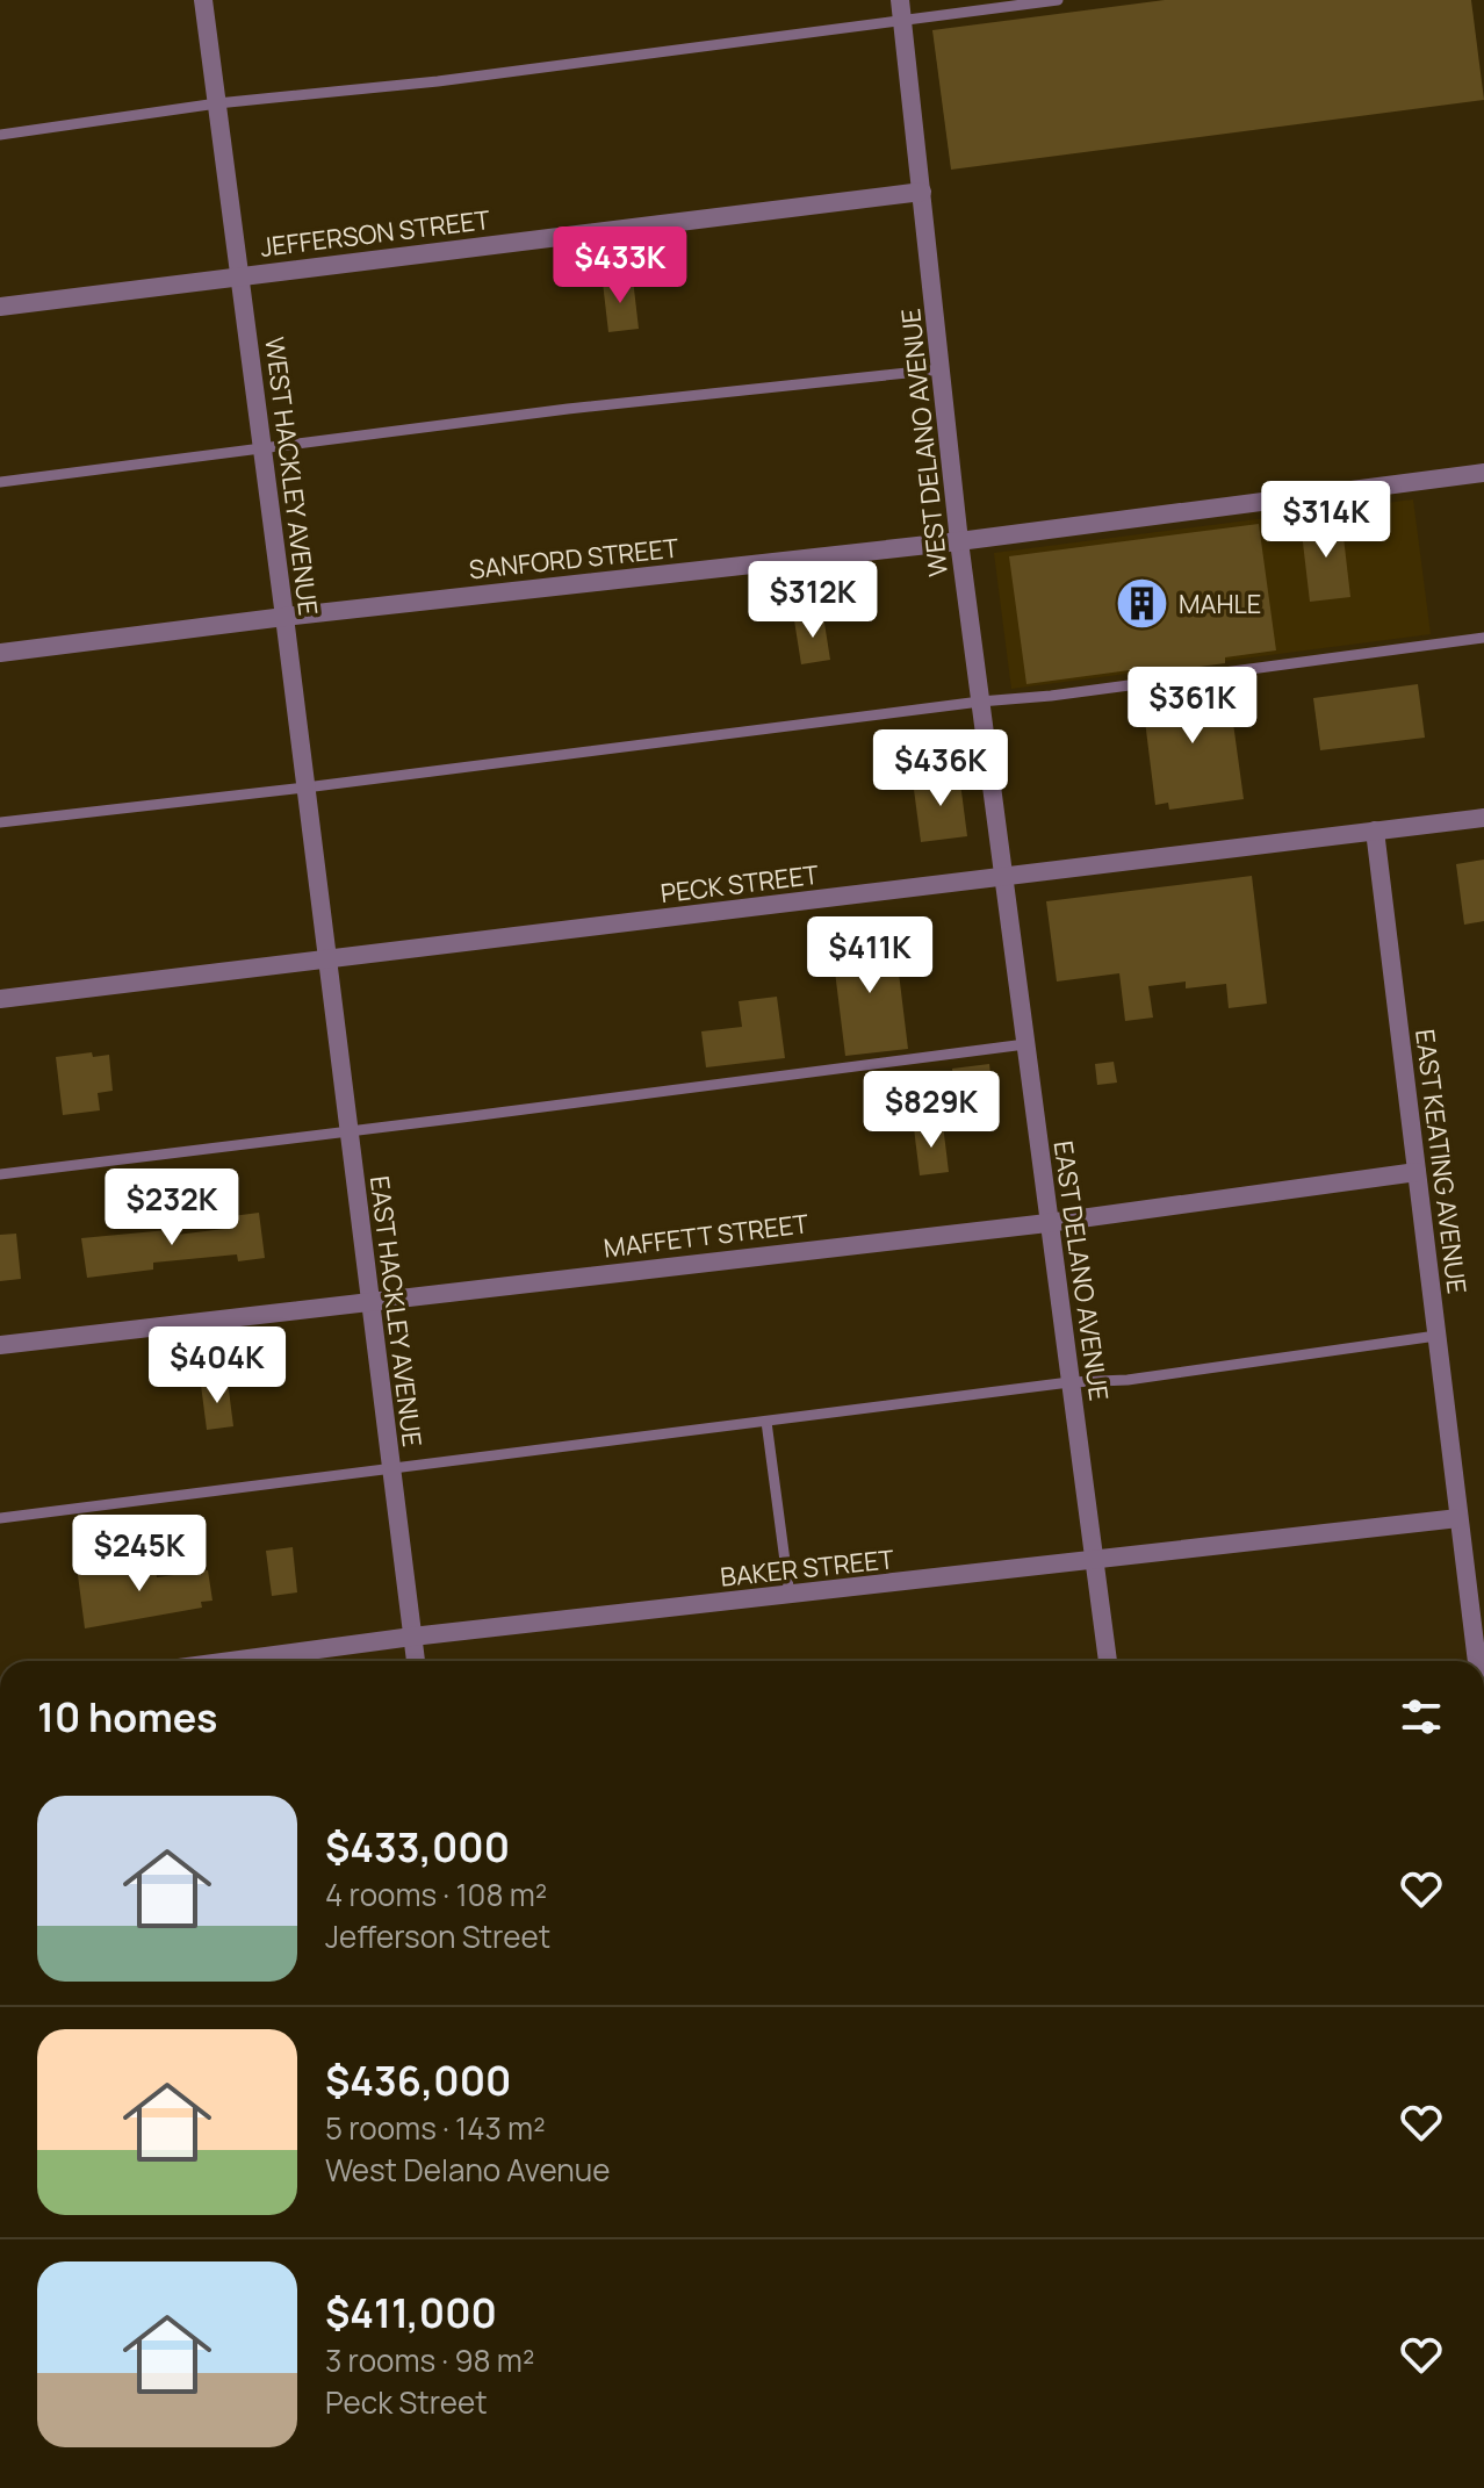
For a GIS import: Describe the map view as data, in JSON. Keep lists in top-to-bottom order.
{
  "streets": {
    "street": [
      "JEFFERSON STREET",
      "WEST DELANO AVENUE",
      "WEST HACKLEY AVENUE",
      "SANFORD STREET",
      "PECK STREET",
      "EAST KEATING AVENUE",
      "MAFFETT STREET",
      "EAST DELANO AVENUE",
      "EAST HACKLEY AVENUE",
      "BAKER STREET"
    ]
  },
  "crossings": [
    ["JEFFERSON STREET", "WEST DELANO AVENUE"],
    ["JEFFERSON STREET", "WEST HACKLEY AVENUE"],
    ["WEST DELANO AVENUE", "SANFORD STREET"],
    ["WEST DELANO AVENUE", "PECK STREET"],
    ["WEST DELANO AVENUE", "EAST DELANO AVENUE"],
    ["WEST HACKLEY AVENUE", "SANFORD STREET"],
    ["WEST HACKLEY AVENUE", "PECK STREET"],
    ["WEST HACKLEY AVENUE", "EAST HACKLEY AVENUE"],
    ["PECK STREET", "EAST KEATING AVENUE"],
    ["PECK STREET", "EAST DELANO AVENUE"],
    ["PECK STREET", "EAST HACKLEY AVENUE"],
    ["EAST KEATING AVENUE", "MAFFETT STREET"],
    ["EAST KEATING AVENUE", "BAKER STREET"],
    ["MAFFETT STREET", "EAST DELANO AVENUE"],
    ["MAFFETT STREET", "EAST HACKLEY AVENUE"],
    ["EAST DELANO AVENUE", "BAKER STREET"],
    ["EAST HACKLEY AVENUE", "BAKER STREET"]
  ],
  "places": {
    "building": ["MAHLE"]
  },
  "page": {
    "price": [
      "$433K",
      "$314K",
      "$312K",
      "$361K",
      "$436K",
      "$411K",
      "$829K",
      "$232K",
      "$404K",
      "$245K"
    ],
    "heading": "10 homes",
    "list": [
      {
        "name": "$433,000",
        "note": "4 rooms · 108 m² · Jefferson Street"
      },
      {
        "name": "$436,000",
        "note": "5 rooms · 143 m² · West Delano Avenue"
      },
      {
        "name": "$411,000",
        "note": "3 rooms · 98 m² · Peck Street"
      }
    ]
  }
}
